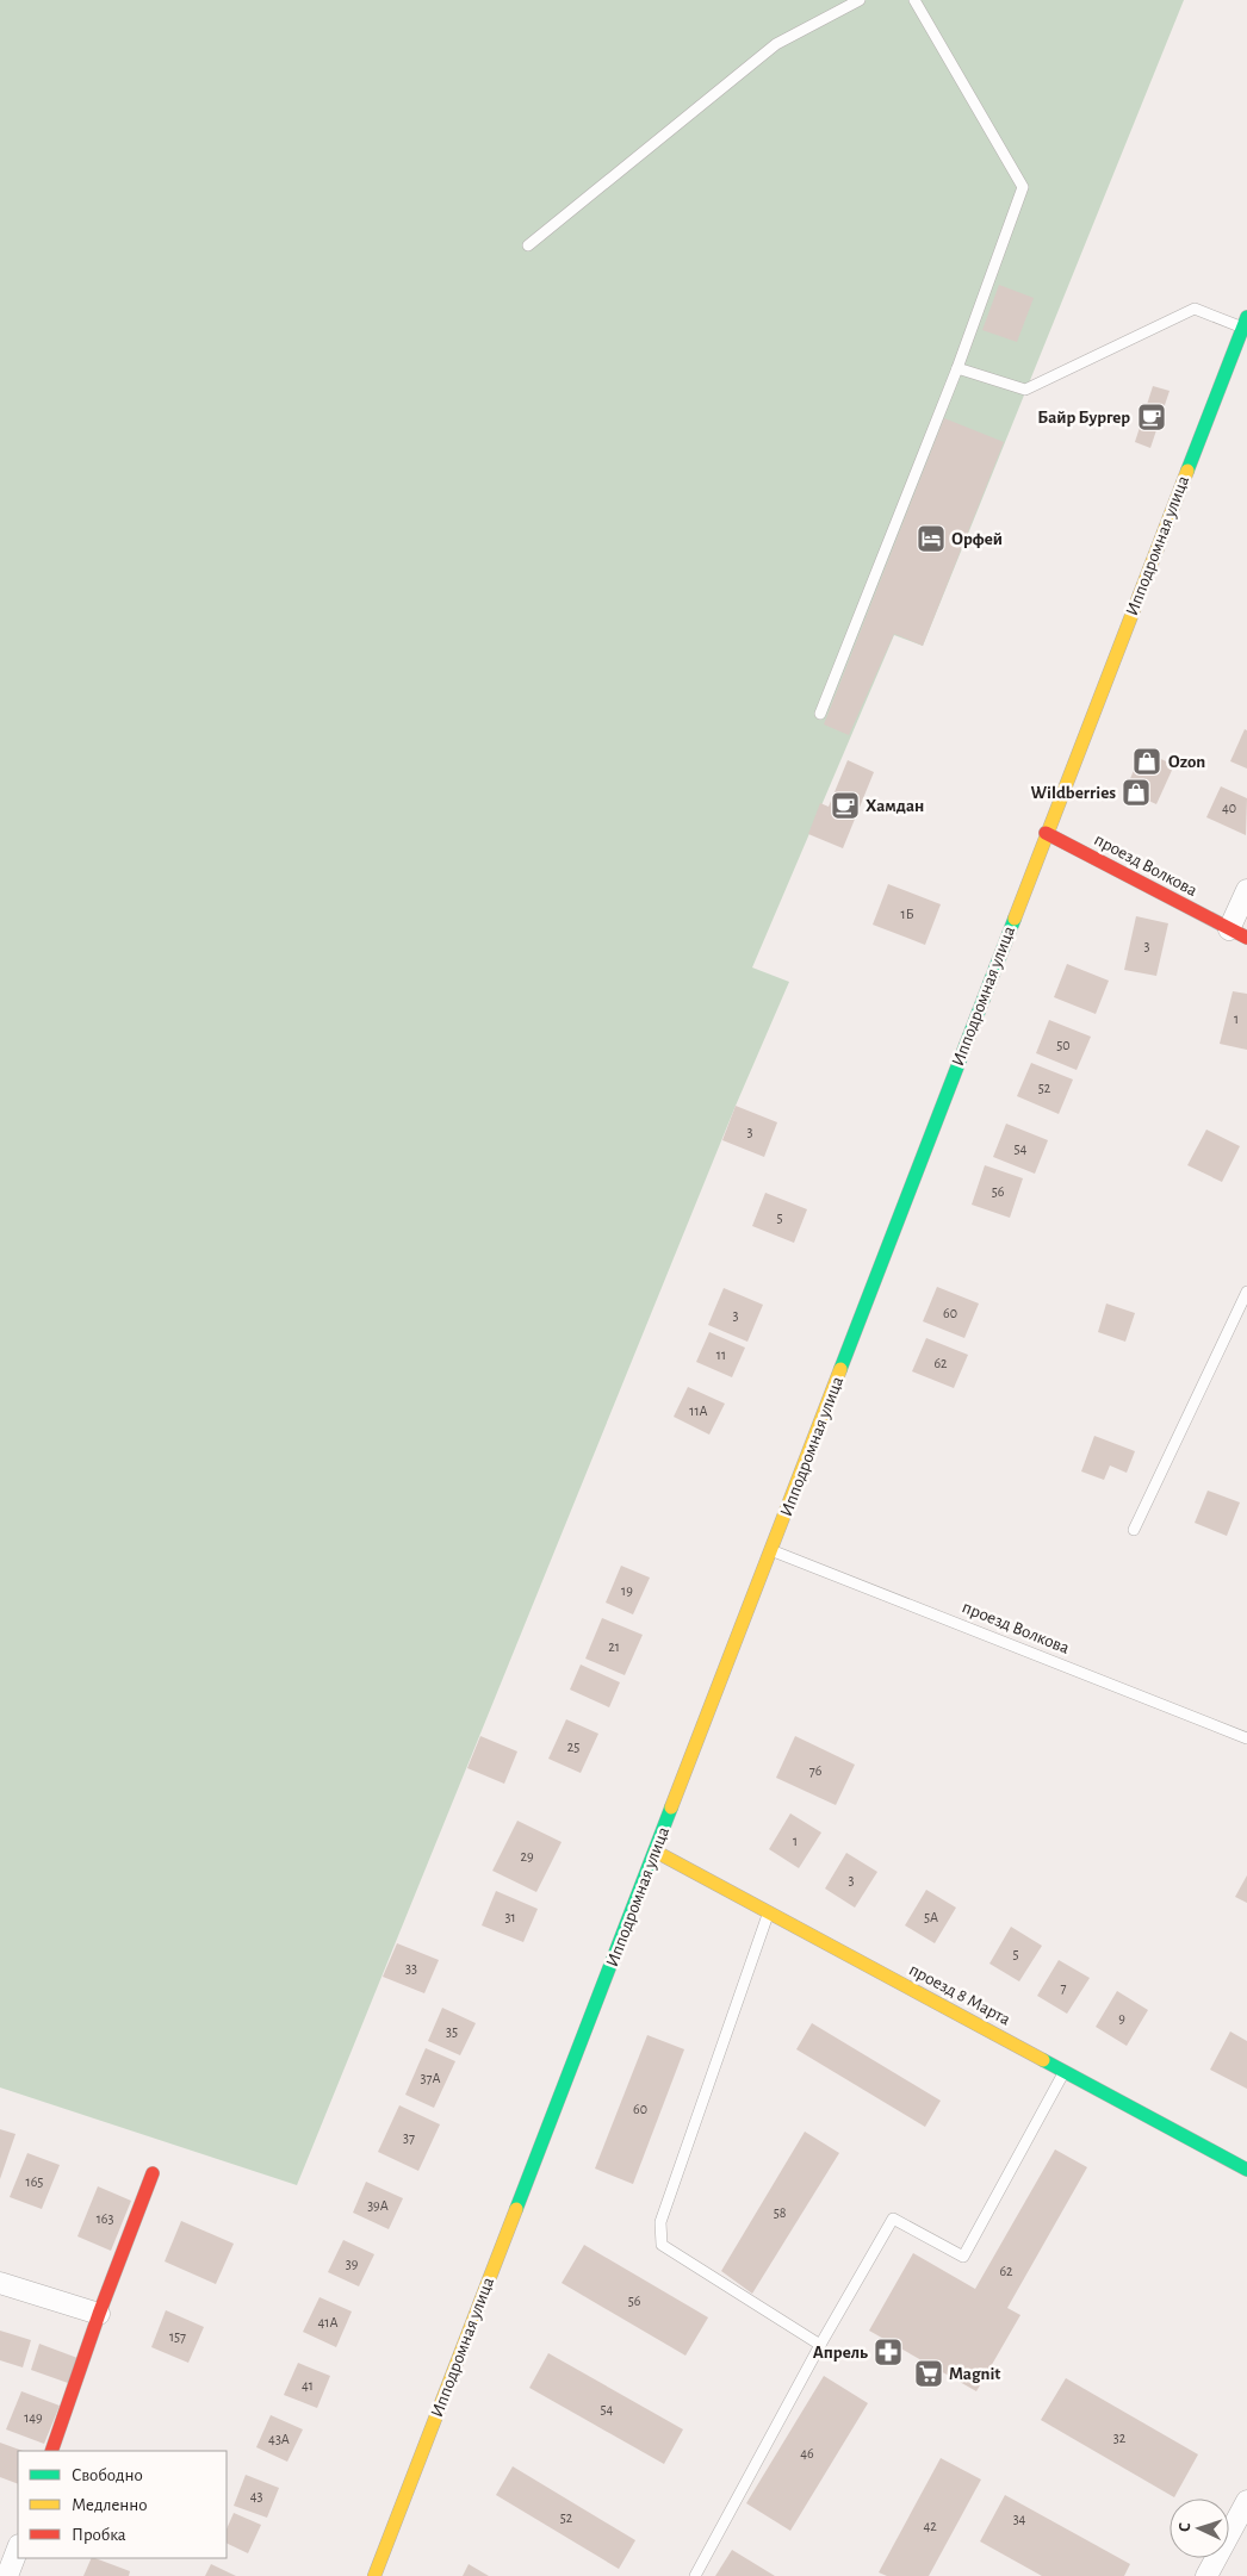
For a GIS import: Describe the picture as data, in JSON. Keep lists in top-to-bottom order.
{
  "streets": {
    "main road": ["Ипподромная улица", "проезд Волкова", "проезд 8 Марта"]
  },
  "crossings": [
    ["Ипподромная улица", "проезд Волкова"],
    ["Ипподромная улица", "проезд 8 Марта"]
  ],
  "places": {
    "cafe": ["Байр Бургер", "Хамдан"],
    "hotel": ["Орфей"],
    "shop": ["Ozon", "Wildberries"],
    "pharmacy": ["Апрель"],
    "supermarket": ["Magnit"]
  },
  "house_numbers": [
    "40",
    "1Б",
    "3",
    "1",
    "50",
    "52",
    "3",
    "54",
    "56",
    "5",
    "60",
    "3",
    "11",
    "62",
    "11А",
    "19",
    "21",
    "25",
    "76",
    "1",
    "29",
    "3",
    "31",
    "5А",
    "5",
    "33",
    "7",
    "9",
    "35",
    "37А",
    "60",
    "37",
    "165",
    "39А",
    "58",
    "163",
    "39",
    "62",
    "56",
    "41А",
    "157",
    "41",
    "54",
    "149",
    "32",
    "43А",
    "46",
    "43",
    "52",
    "34",
    "42"
  ],
  "legend": ["Свободно", "Медленно", "Пробка"],
  "north": "left"
}
